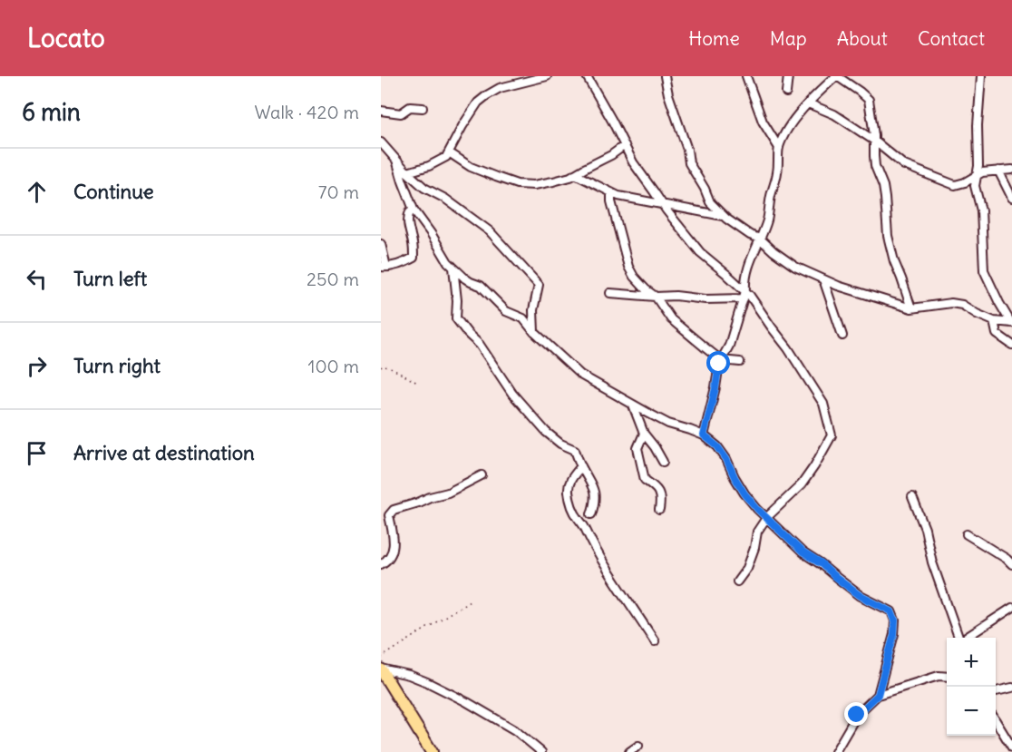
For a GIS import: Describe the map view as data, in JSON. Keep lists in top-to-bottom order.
{
  "page": {
    "header": "Locato",
    "nav": [
      "Home",
      "Map",
      "About",
      "Contact"
    ],
    "heading": ["6 min", "Walk · 420 m"],
    "list": [
      ["Continue", "70 m"],
      ["Turn left", "250 m"],
      ["Turn right", "100 m"],
      "Arrive at destination"
    ],
    "map_buttons": ["+", "−"]
  }
}
